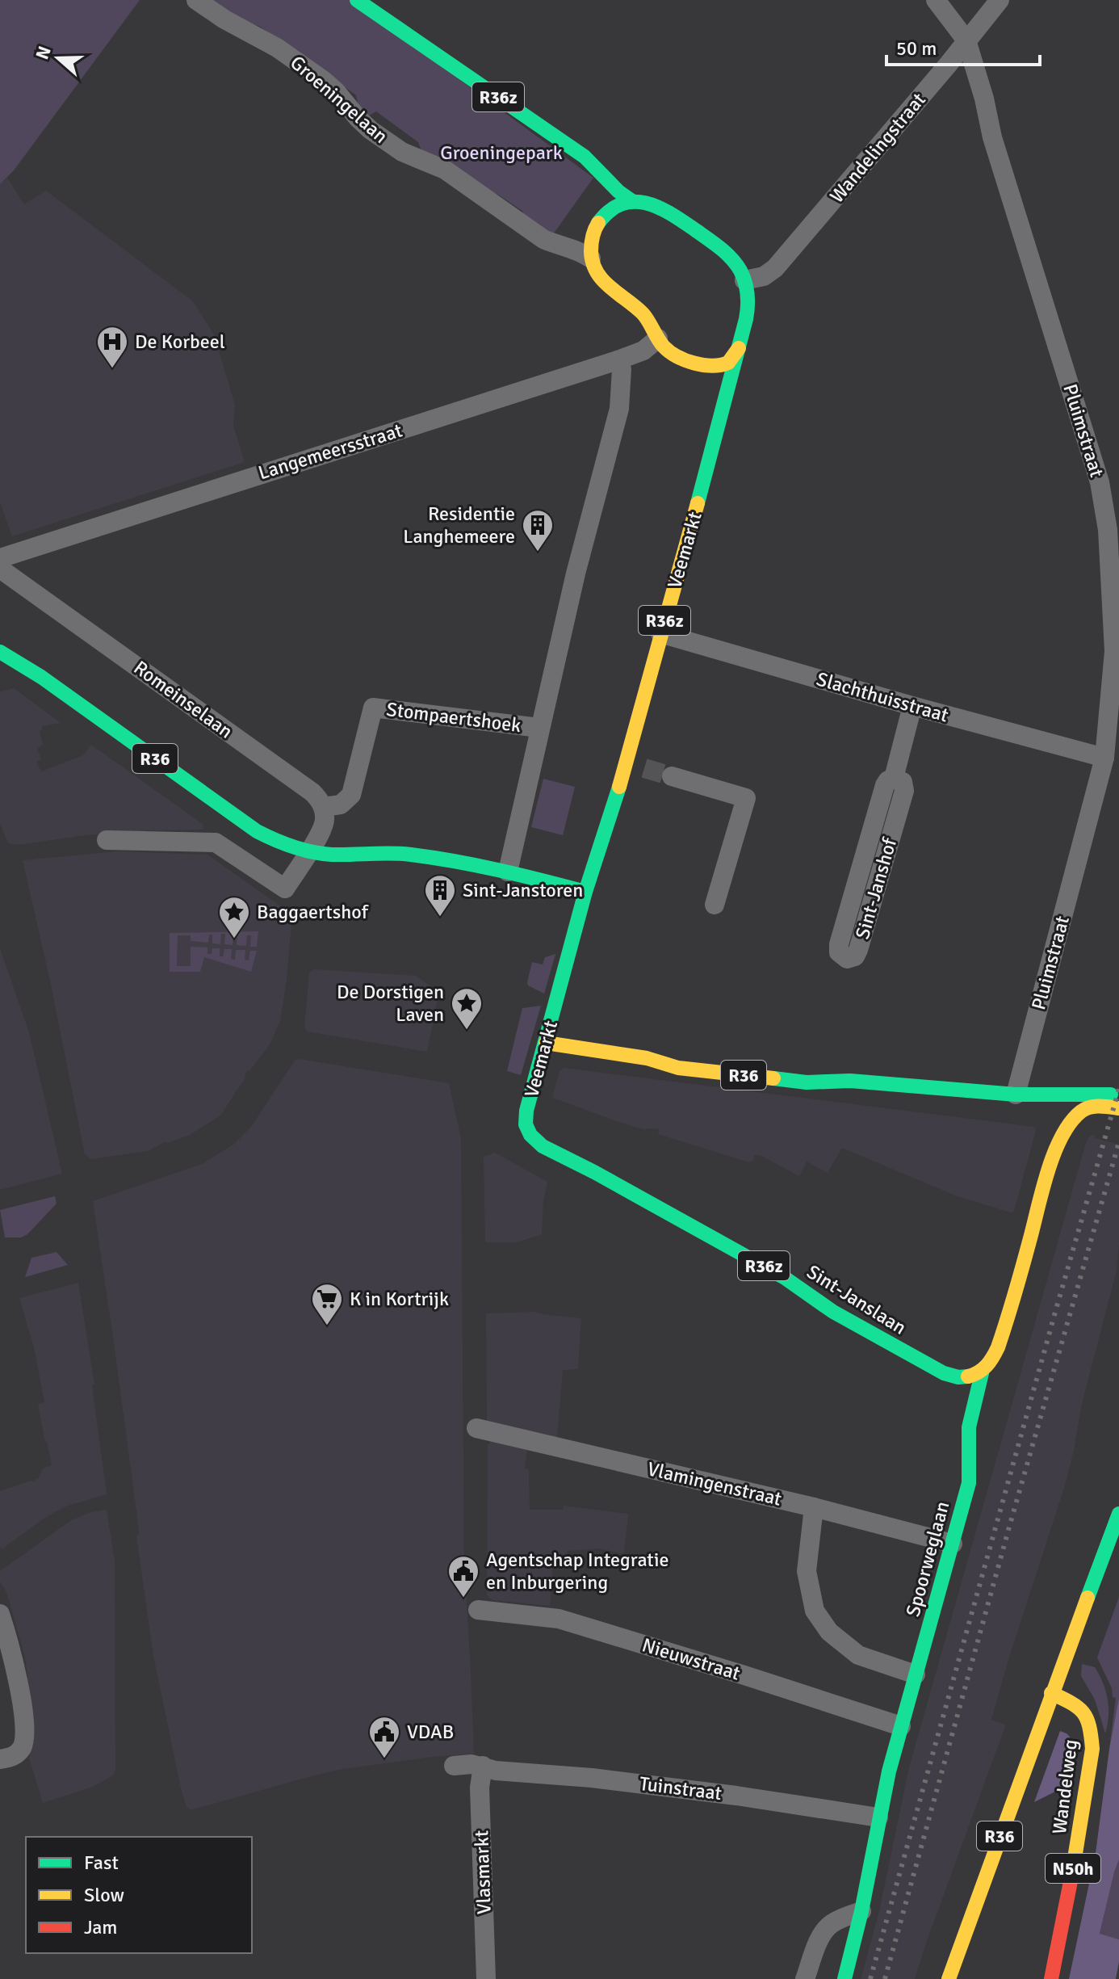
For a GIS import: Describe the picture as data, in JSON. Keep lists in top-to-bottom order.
{
  "streets": {
    "main road": [
      "R36z",
      "Veemarkt",
      "R36",
      "Sint-Janslaan",
      "Spoorweglaan",
      "Wandelweg",
      "N50h"
    ],
    "street": [
      "Groeningelaan",
      "Wandelingstraat",
      "Pluimstraat",
      "Langemeersstraat",
      "Slachthuisstraat",
      "Romeinselaan",
      "Stompaertshoek",
      "Sint-Janshof",
      "Vlamingenstraat",
      "Nieuwstraat",
      "Tuinstraat",
      "Vlasmarkt"
    ]
  },
  "crossings": [
    ["R36z", "Wandelingstraat"],
    ["R36z", "Veemarkt"],
    ["Wandelingstraat", "Pluimstraat"],
    ["Wandelingstraat", "Veemarkt"],
    ["Pluimstraat", "Slachthuisstraat"],
    ["Pluimstraat", "R36"],
    ["Veemarkt", "Slachthuisstraat"],
    ["Veemarkt", "R36"],
    ["Veemarkt", "Sint-Janslaan"],
    ["Slachthuisstraat", "Sint-Janshof"],
    ["Romeinselaan", "Stompaertshoek"],
    ["R36", "Wandelweg"],
    ["Sint-Janslaan", "Spoorweglaan"],
    ["Vlamingenstraat", "Spoorweglaan"],
    ["Spoorweglaan", "Nieuwstraat"],
    ["Spoorweglaan", "Tuinstraat"],
    ["Tuinstraat", "Vlasmarkt"]
  ],
  "parks": ["Groeningepark"],
  "places": {
    "hospital": ["De Korbeel"],
    "building": ["Residentie Langhemeere", "Sint-Janstoren"],
    "place": ["Baggaertshof", "De Dorstigen Laven"],
    "supermarket": ["K in Kortrijk"],
    "public building": ["Agentschap Integratie en Inburgering", "VDAB"]
  },
  "legend": ["Fast", "Slow", "Jam"],
  "scale_bar": "50 m",
  "north": "left"
}
